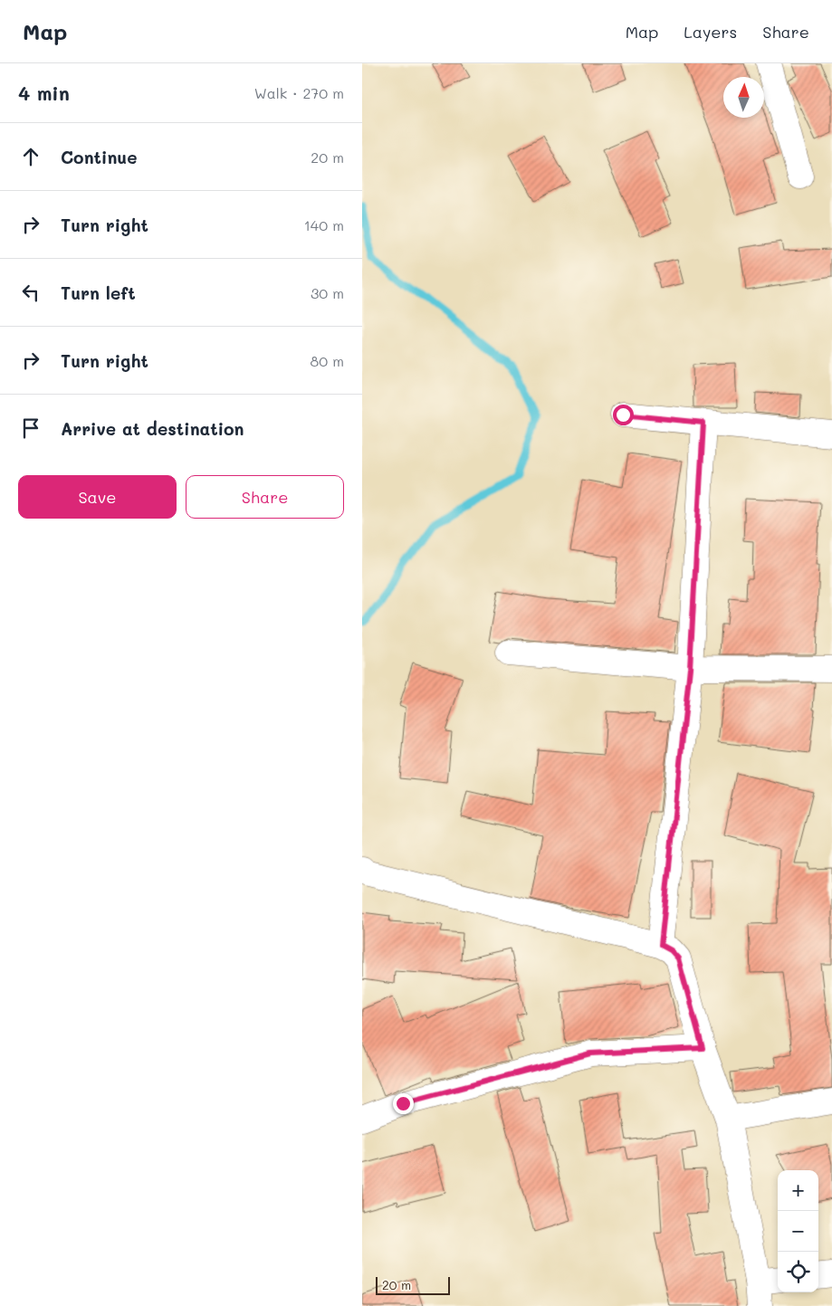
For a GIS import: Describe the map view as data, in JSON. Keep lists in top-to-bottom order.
{
  "scale_bar": "20 m",
  "north": "top",
  "page": {
    "header": "Map",
    "nav": ["Map", "Layers", "Share"],
    "heading": ["4 min", "Walk · 270 m"],
    "list": [
      ["Continue", "20 m"],
      ["Turn right", "140 m"],
      ["Turn left", "30 m"],
      ["Turn right", "80 m"],
      "Arrive at destination"
    ],
    "buttons": ["Save", "Share"],
    "map_buttons": ["+", "−"],
    "scale": "20 m"
  }
}
